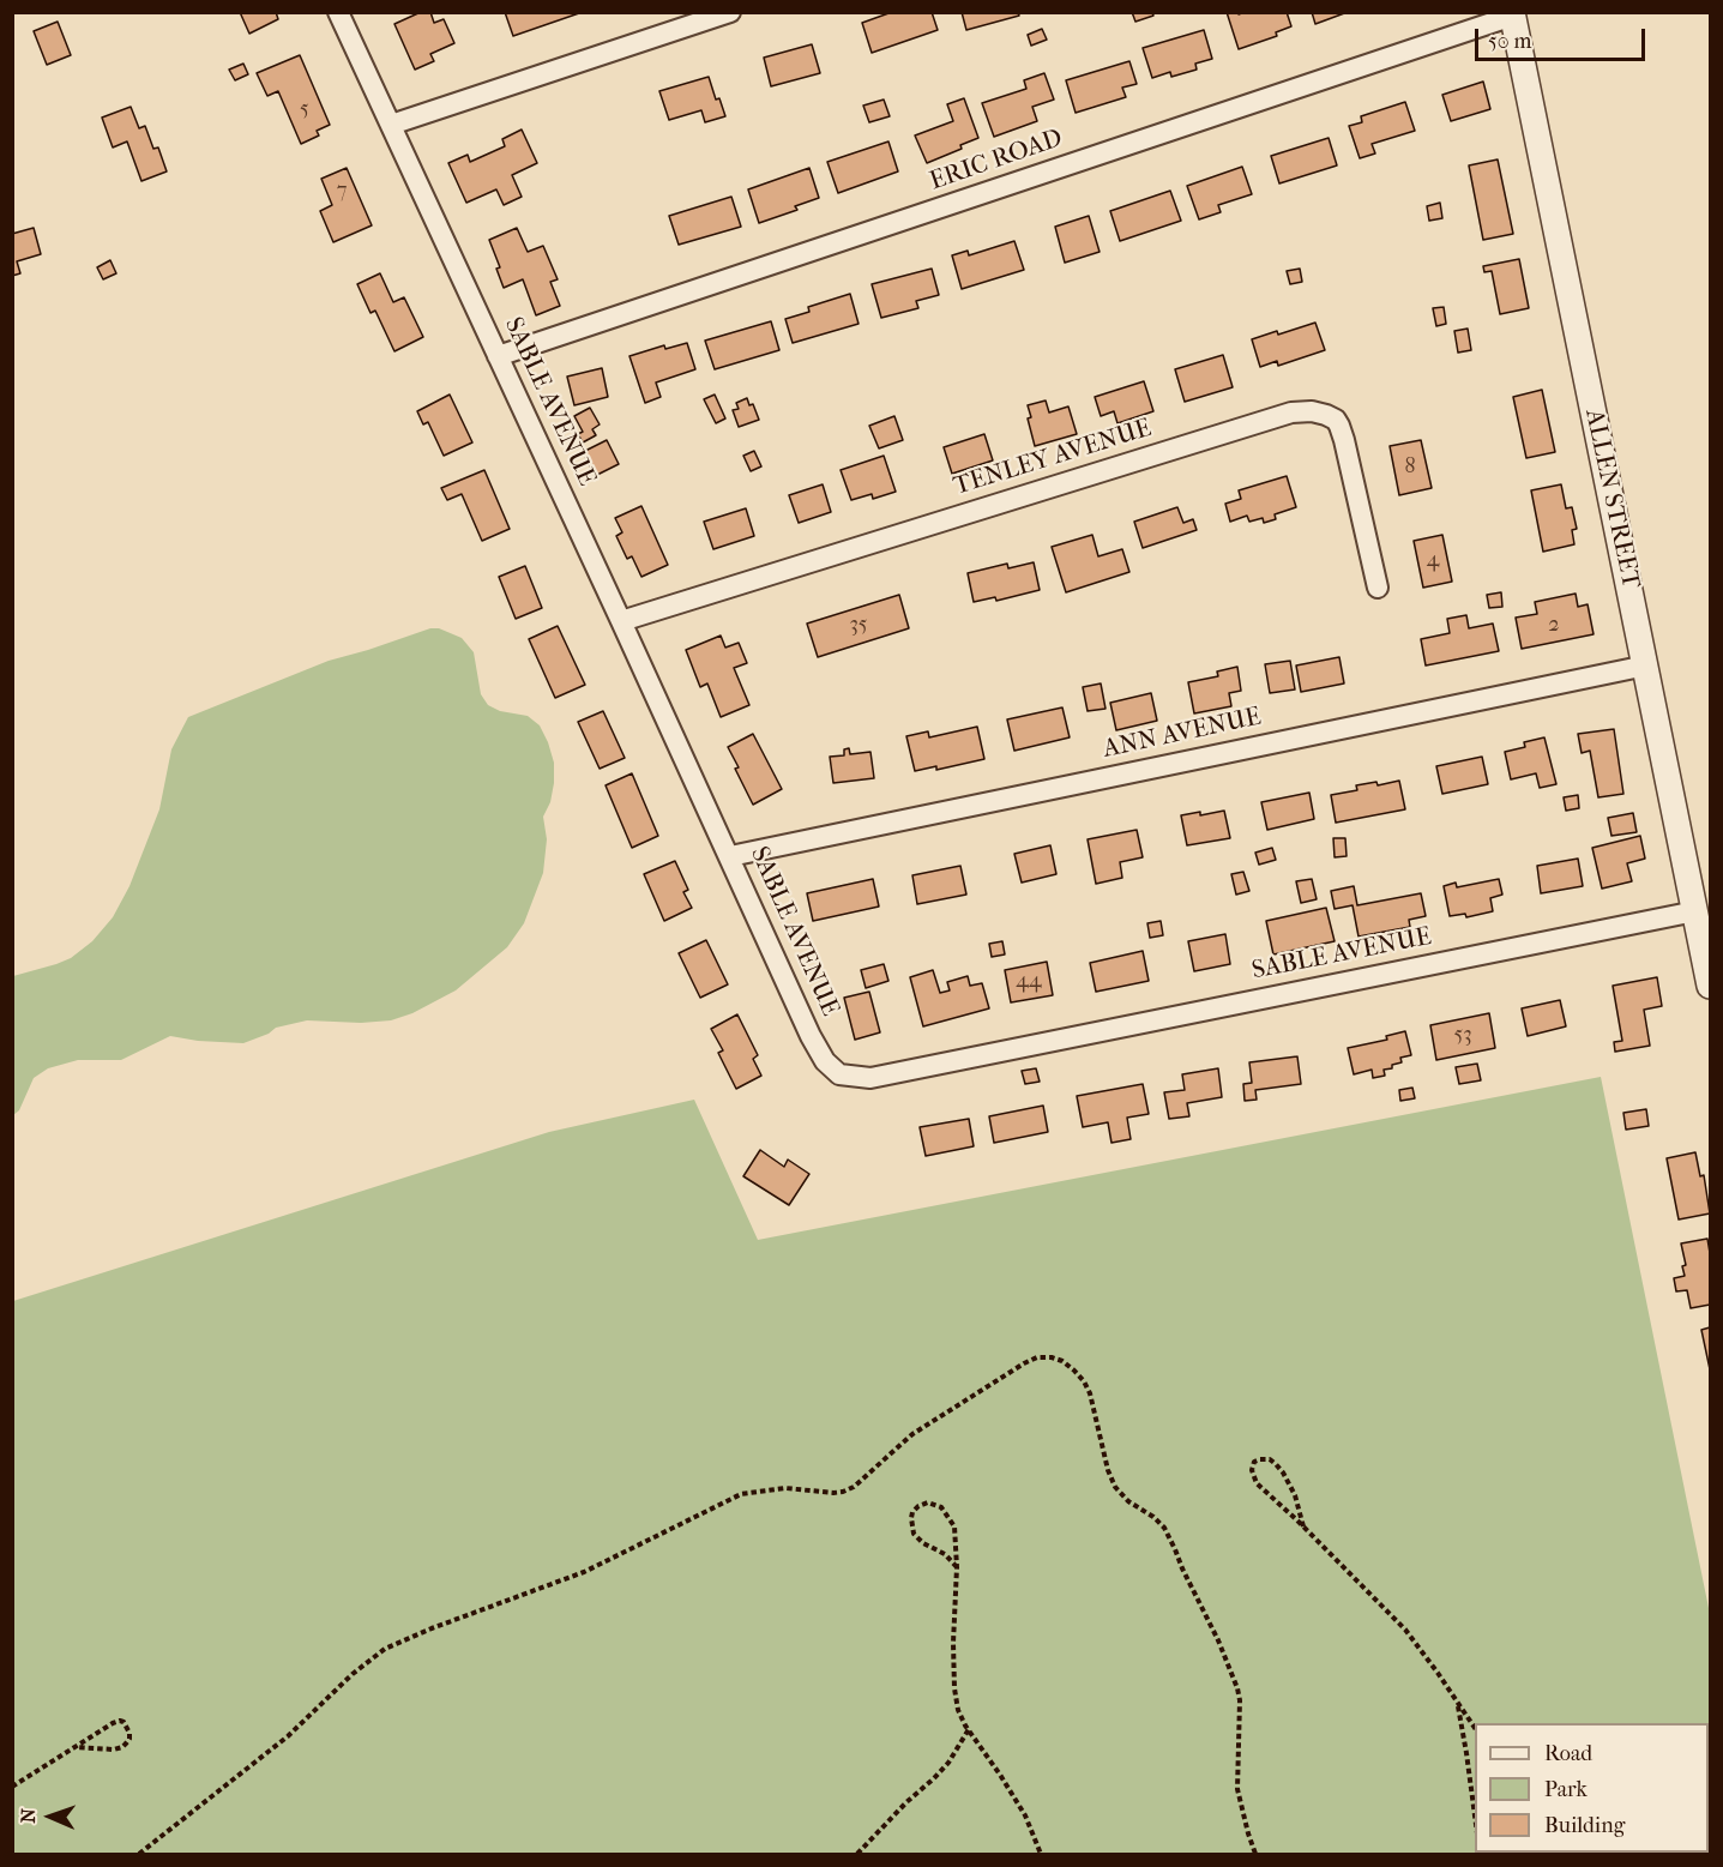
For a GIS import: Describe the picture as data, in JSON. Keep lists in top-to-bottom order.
{
  "streets": {
    "street": [
      "ERIC ROAD",
      "SABLE AVENUE",
      "TENLEY AVENUE",
      "ALLEN STREET",
      "ANN AVENUE"
    ]
  },
  "crossings": [
    ["ERIC ROAD", "SABLE AVENUE"],
    ["ERIC ROAD", "ALLEN STREET"],
    ["SABLE AVENUE", "TENLEY AVENUE"],
    ["SABLE AVENUE", "ALLEN STREET"],
    ["SABLE AVENUE", "ANN AVENUE"],
    ["ALLEN STREET", "ANN AVENUE"]
  ],
  "house_numbers": [
    "5",
    "7",
    "8",
    "4",
    "35",
    "2",
    "44",
    "53"
  ],
  "legend": ["Road", "Park", "Building"],
  "scale_bar": "50 m",
  "north": "left"
}
